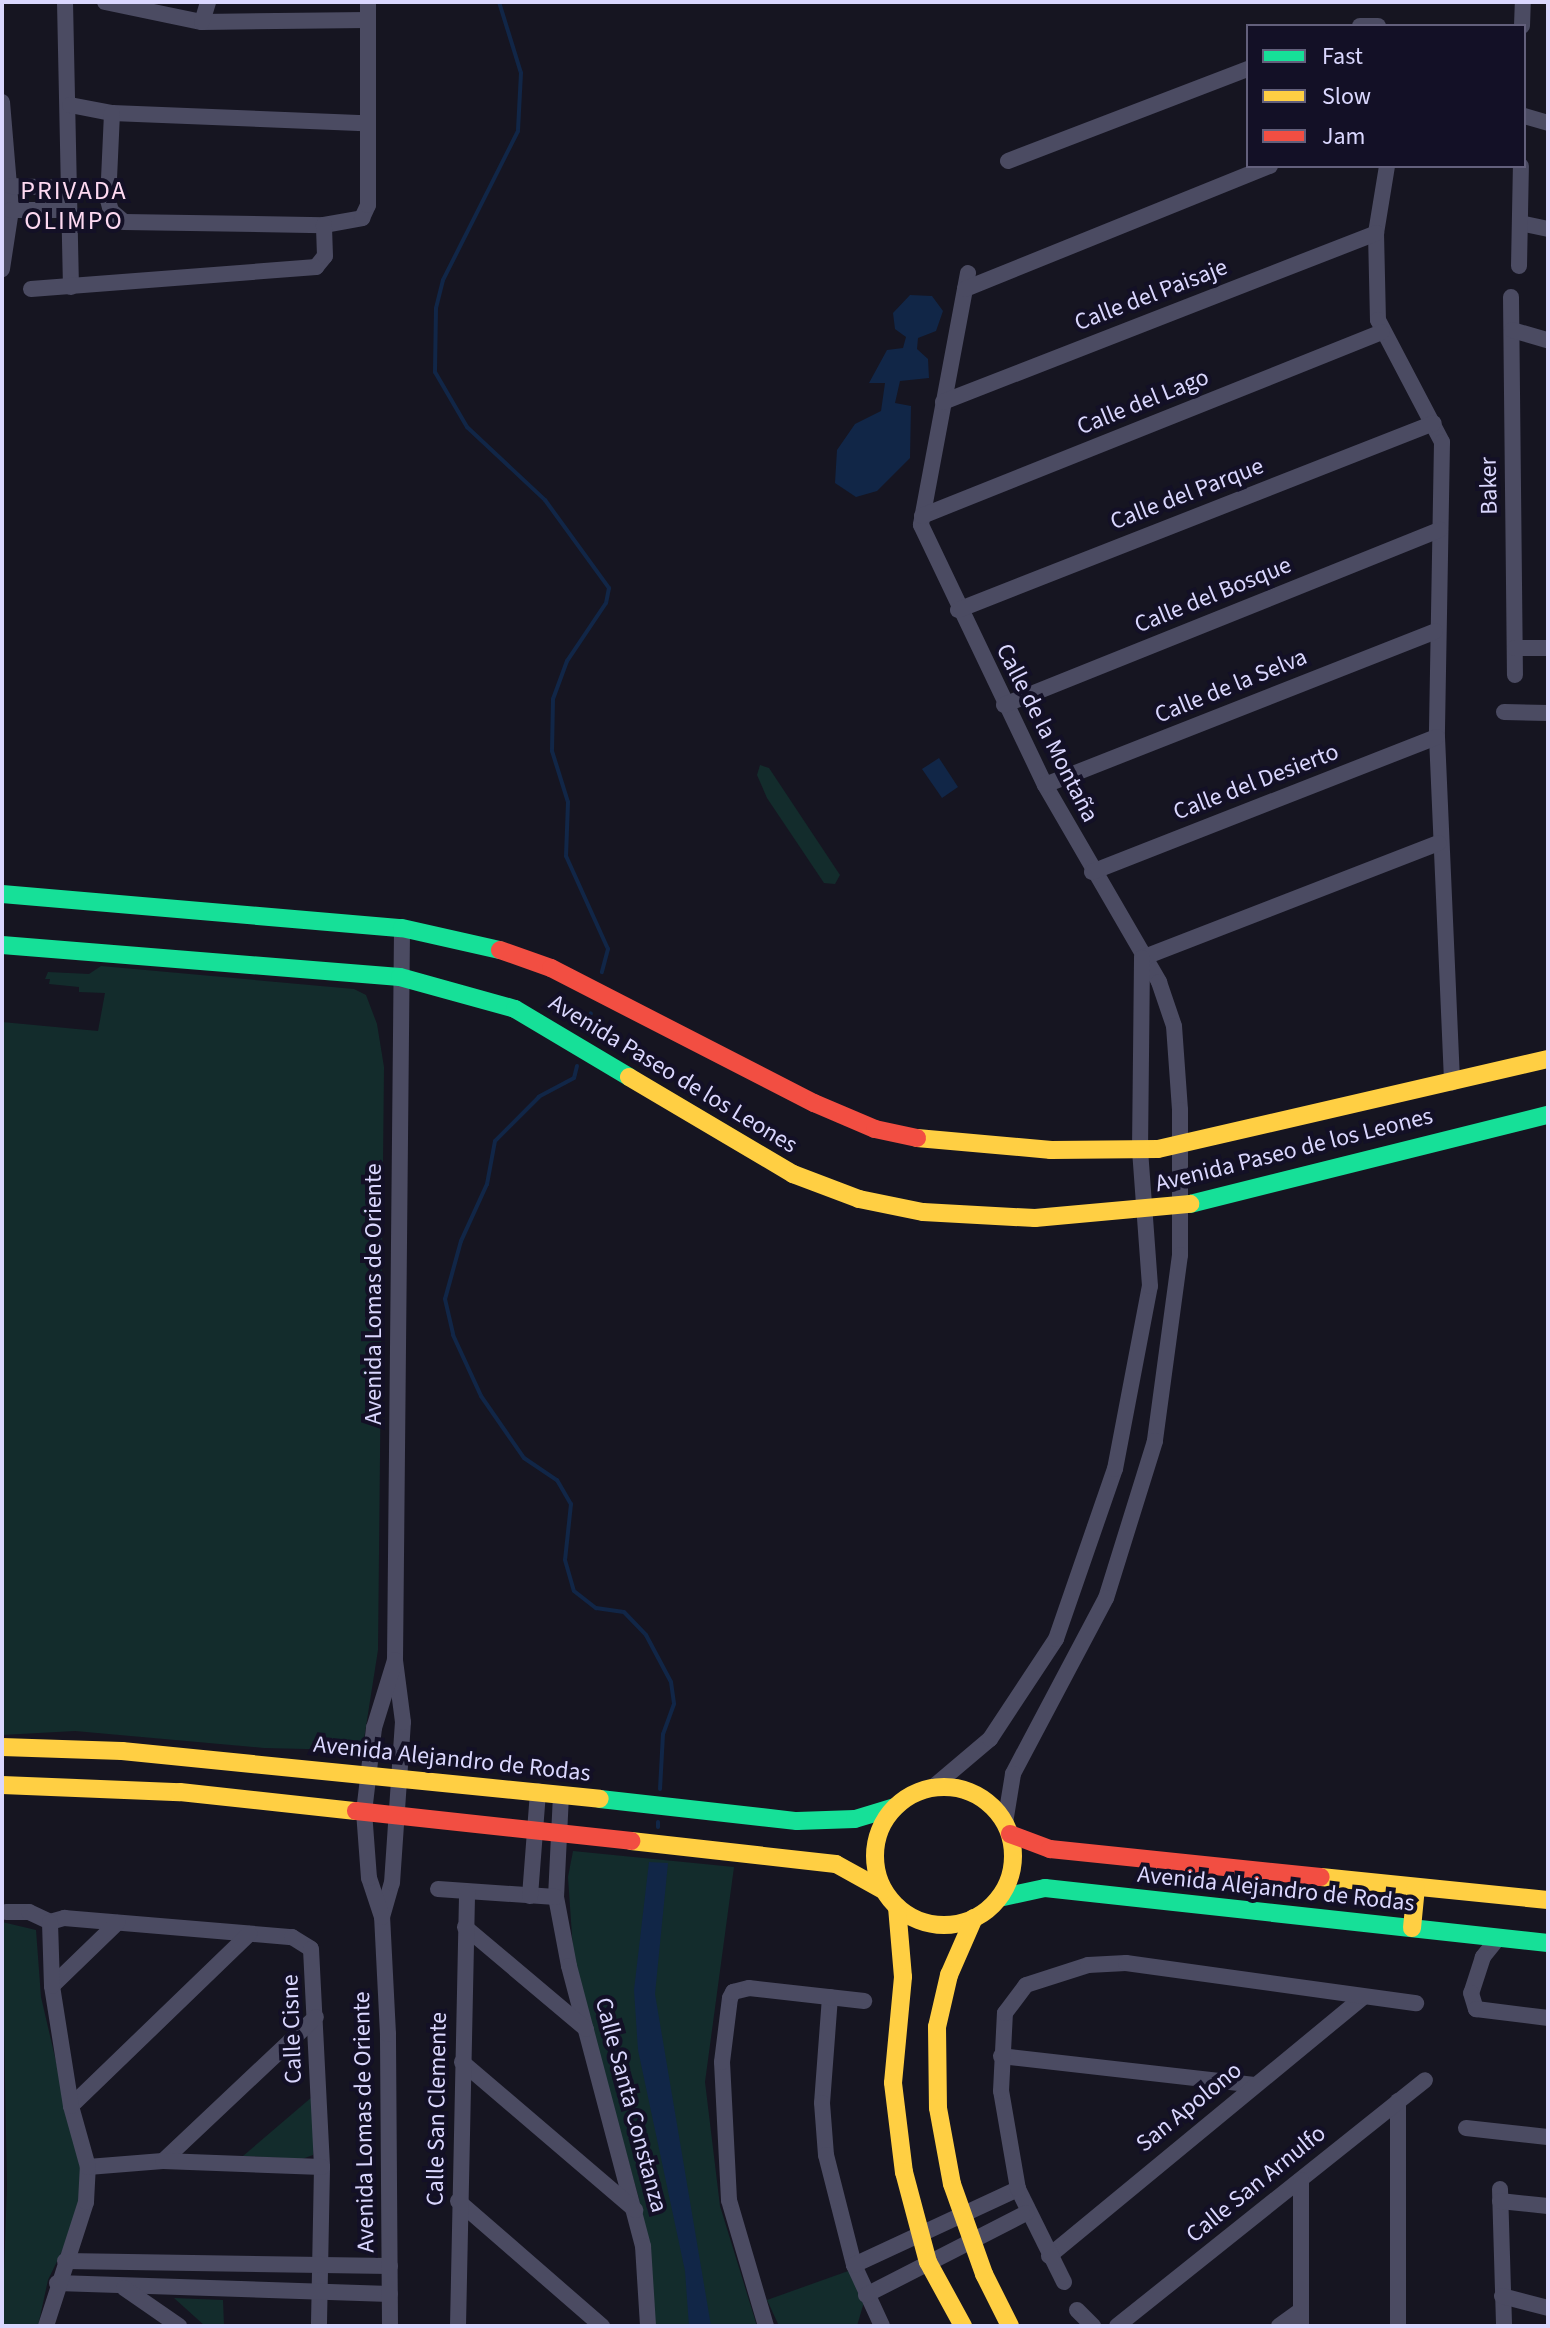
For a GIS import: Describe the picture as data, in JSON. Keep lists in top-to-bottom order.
{
  "streets": {
    "street": [
      "Calle del Paisaje",
      "Calle del Lago",
      "Baker",
      "Calle del Parque",
      "Calle del Bosque",
      "Calle de la Selva",
      "Calle de la Montaña",
      "Calle del Desierto",
      "Avenida Paseo de los Leones",
      "Avenida Lomas de Oriente",
      "Avenida Alejandro de Rodas",
      "Calle Cisne",
      "Calle Santa Constanza",
      "San Apolono",
      "Calle San Clemente",
      "Calle San Arnulfo"
    ]
  },
  "crossings": [
    ["Calle del Lago", "Calle de la Montaña"],
    ["Calle del Parque", "Calle de la Montaña"],
    ["Calle del Bosque", "Calle de la Montaña"],
    ["Calle de la Selva", "Calle de la Montaña"],
    ["Calle de la Montaña", "Calle del Desierto"],
    ["Calle de la Montaña", "Avenida Paseo de los Leones"],
    ["Calle de la Montaña", "Avenida Alejandro de Rodas"],
    ["Avenida Paseo de los Leones", "Avenida Lomas de Oriente"],
    ["Avenida Lomas de Oriente", "Avenida Alejandro de Rodas"],
    ["Avenida Alejandro de Rodas", "Calle Santa Constanza"]
  ],
  "districts": ["PRIVADA OLIMPO"],
  "legend": ["Fast", "Slow", "Jam"]
}
